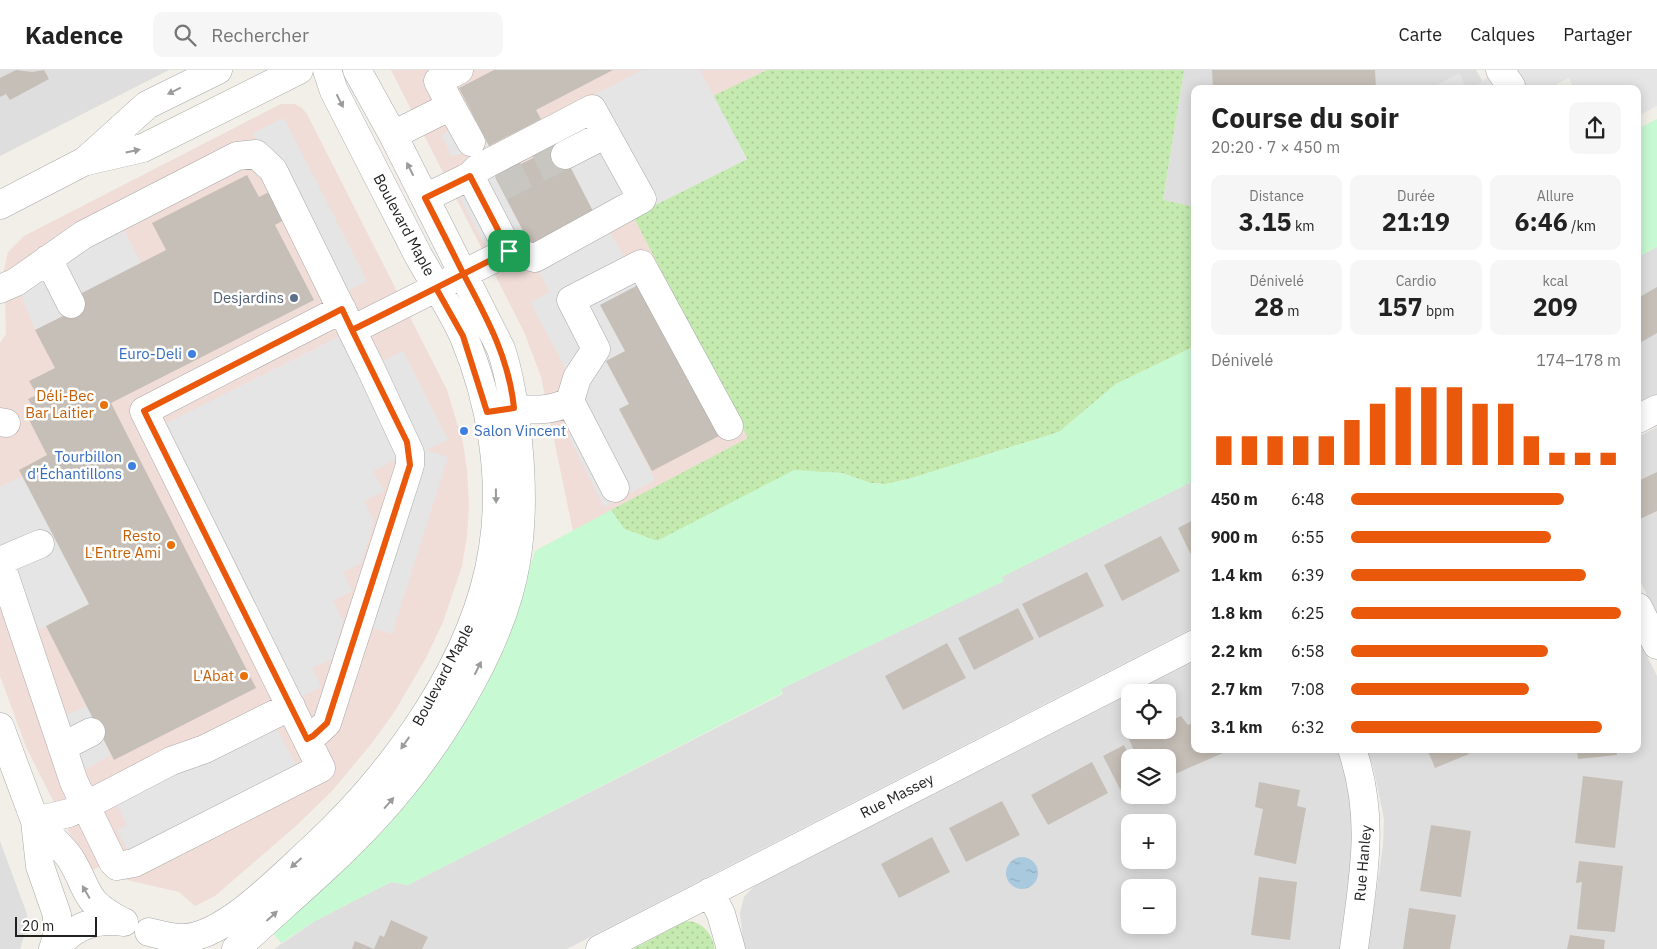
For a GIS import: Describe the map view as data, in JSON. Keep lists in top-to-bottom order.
{
  "streets": {
    "street": ["Boulevard Maple", "Rue Massey", "Rue Hanley"]
  },
  "places": [
    "Desjardins",
    "Euro-Deli",
    "Déli-Bec Bar Laitier",
    "Salon Vincent",
    "Tourbillon d'Échantillons",
    "Resto L'Entre Ami",
    "L'Abat"
  ],
  "scale_bar": "20 m",
  "page": {
    "header": "Kadence",
    "search": "Rechercher",
    "nav": ["Carte", "Calques", "Partager"],
    "heading": ["Course du soir", "20:20 · 7 × 450 m"],
    "stats": [
      ["Distance", "3.15 km"],
      ["Durée", "21:19"],
      ["Allure", "6:46 /km"],
      ["Dénivelé", "28 m"],
      ["Cardio", "157 bpm"],
      ["kcal", "209"]
    ],
    "chart": ["Dénivelé", "174–178 m"],
    "list": [
      {
        "name": "450 m",
        "note": "6:48"
      },
      {
        "name": "900 m",
        "note": "6:55"
      },
      {
        "name": "1.4 km",
        "note": "6:39"
      },
      {
        "name": "1.8 km",
        "note": "6:25"
      },
      {
        "name": "2.2 km",
        "note": "6:58"
      },
      {
        "name": "2.7 km",
        "note": "7:08"
      },
      {
        "name": "3.1 km",
        "note": "6:32"
      }
    ],
    "map_buttons": ["+", "−"],
    "scale": "20 m"
  }
}
